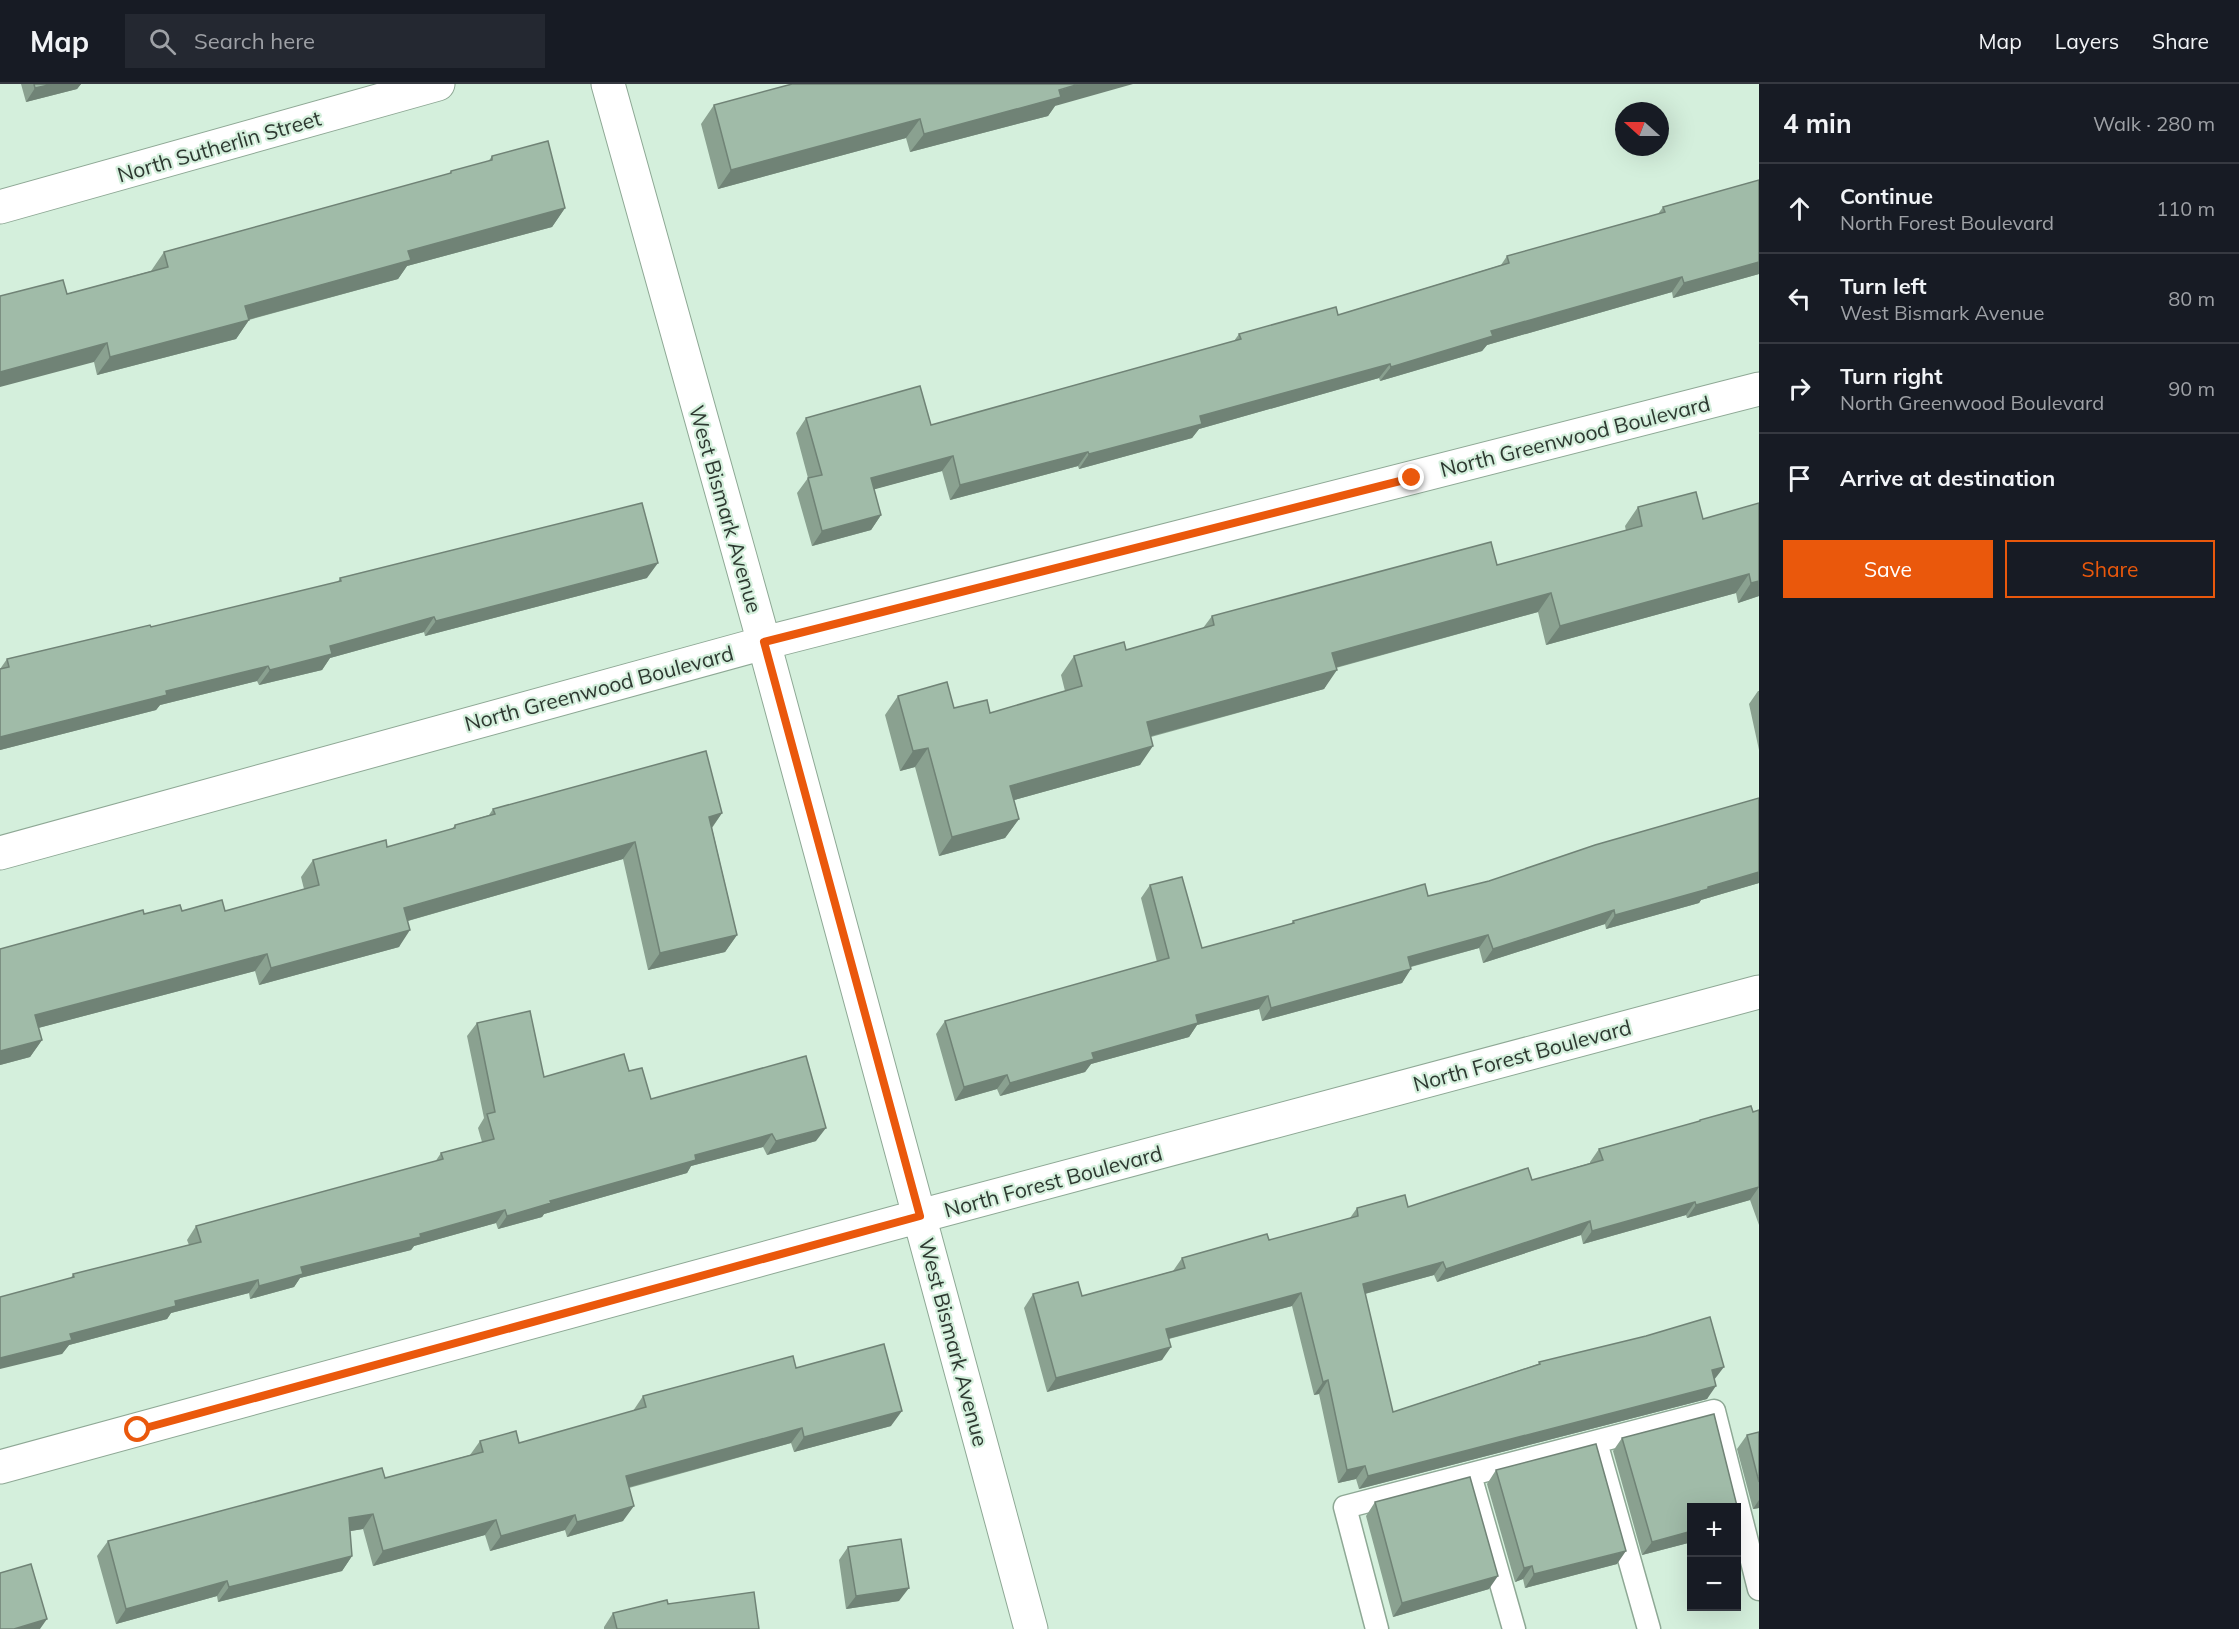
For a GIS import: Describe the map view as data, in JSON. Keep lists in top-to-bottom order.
{
  "streets": {
    "street": [
      "North Sutherlin Street",
      "North Greenwood Boulevard",
      "West Bismark Avenue",
      "North Forest Boulevard"
    ]
  },
  "crossings": [
    ["North Greenwood Boulevard", "West Bismark Avenue"],
    ["West Bismark Avenue", "North Forest Boulevard"]
  ],
  "north": "left",
  "page": {
    "header": "Map",
    "search": "Search here",
    "nav": ["Map", "Layers", "Share"],
    "heading": ["4 min", "Walk · 280 m"],
    "list": [
      ["Continue", "North Forest Boulevard", "110 m"],
      ["Turn left", "West Bismark Avenue", "80 m"],
      ["Turn right", "North Greenwood Boulevard", "90 m"],
      "Arrive at destination"
    ],
    "buttons": ["Save", "Share"],
    "map_buttons": ["+", "−"]
  }
}
